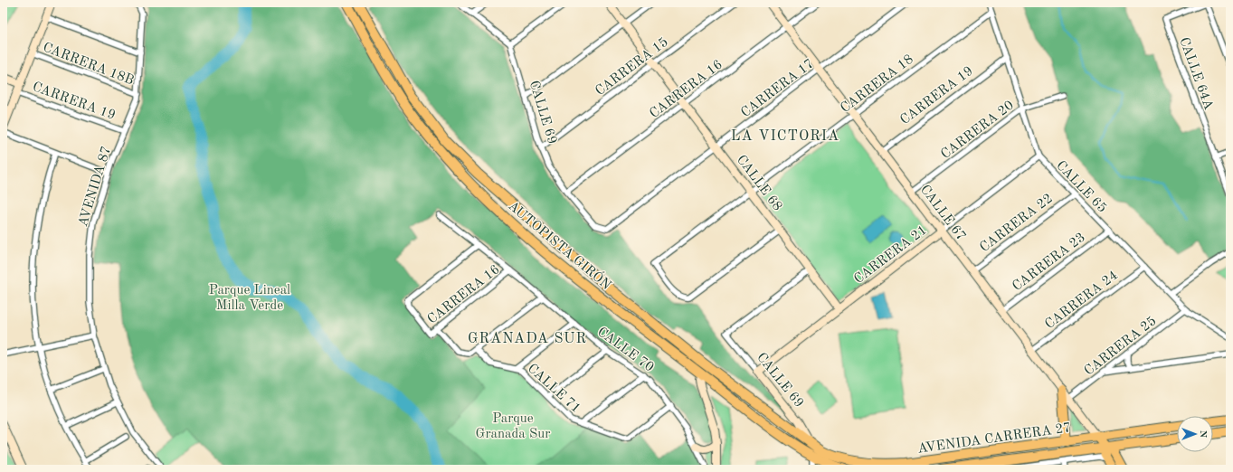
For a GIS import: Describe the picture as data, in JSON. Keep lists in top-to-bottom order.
{
  "streets": {
    "highway": ["AUTOPISTA GIRÓN", "AVENIDA CARRERA 27"],
    "street": [
      "CARRERA 18B",
      "CARRERA 15",
      "CALLE 64A",
      "CARRERA 18",
      "CARRERA 17",
      "CARRERA 16",
      "CARRERA 19",
      "CALLE 69",
      "CARRERA 20",
      "CALLE 68",
      "AVENIDA 87",
      "CALLE 65",
      "CALLE 67",
      "CARRERA 22",
      "CARRERA 21",
      "CARRERA 23",
      "CARRERA 24",
      "CARRERA 25",
      "CALLE 70",
      "CALLE 71"
    ]
  },
  "crossings": [
    ["CARRERA 18B", "AVENIDA 87"],
    ["CARRERA 15", "CALLE 69"],
    ["CARRERA 15", "CALLE 68"],
    ["CARRERA 18", "CALLE 68"],
    ["CARRERA 18", "CALLE 65"],
    ["CARRERA 18", "CALLE 67"],
    ["CARRERA 17", "CALLE 69"],
    ["CARRERA 17", "CALLE 68"],
    ["CARRERA 17", "CALLE 67"],
    ["CARRERA 16", "CALLE 69"],
    ["CARRERA 16", "CALLE 68"],
    ["CARRERA 16", "CALLE 67"],
    ["CARRERA 16", "CALLE 70"],
    ["CARRERA 19", "AVENIDA 87"],
    ["CARRERA 19", "CALLE 65"],
    ["CARRERA 19", "CALLE 67"],
    ["CALLE 69", "CALLE 68"],
    ["CALLE 69", "AUTOPISTA GIRÓN"],
    ["CALLE 69", "CARRERA 21"],
    ["CALLE 69", "AVENIDA CARRERA 27"],
    ["CARRERA 20", "CALLE 65"],
    ["CARRERA 20", "CALLE 67"],
    ["CALLE 68", "CARRERA 21"],
    ["CALLE 65", "CARRERA 22"],
    ["CALLE 65", "CARRERA 21"],
    ["CALLE 65", "CARRERA 23"],
    ["CALLE 65", "CARRERA 24"],
    ["CALLE 65", "CARRERA 25"],
    ["CALLE 67", "CARRERA 22"],
    ["CALLE 67", "CARRERA 21"],
    ["CALLE 67", "CARRERA 23"],
    ["CALLE 67", "CARRERA 24"],
    ["CALLE 67", "CARRERA 25"],
    ["CALLE 67", "AVENIDA CARRERA 27"],
    ["AUTOPISTA GIRÓN", "AVENIDA CARRERA 27"],
    ["CALLE 70", "CALLE 71"]
  ],
  "districts": ["LA VICTORIA", "GRANADA SUR"],
  "parks": ["Parque Lineal Milla Verde", "Parque Granada Sur"],
  "north": "right"
}
